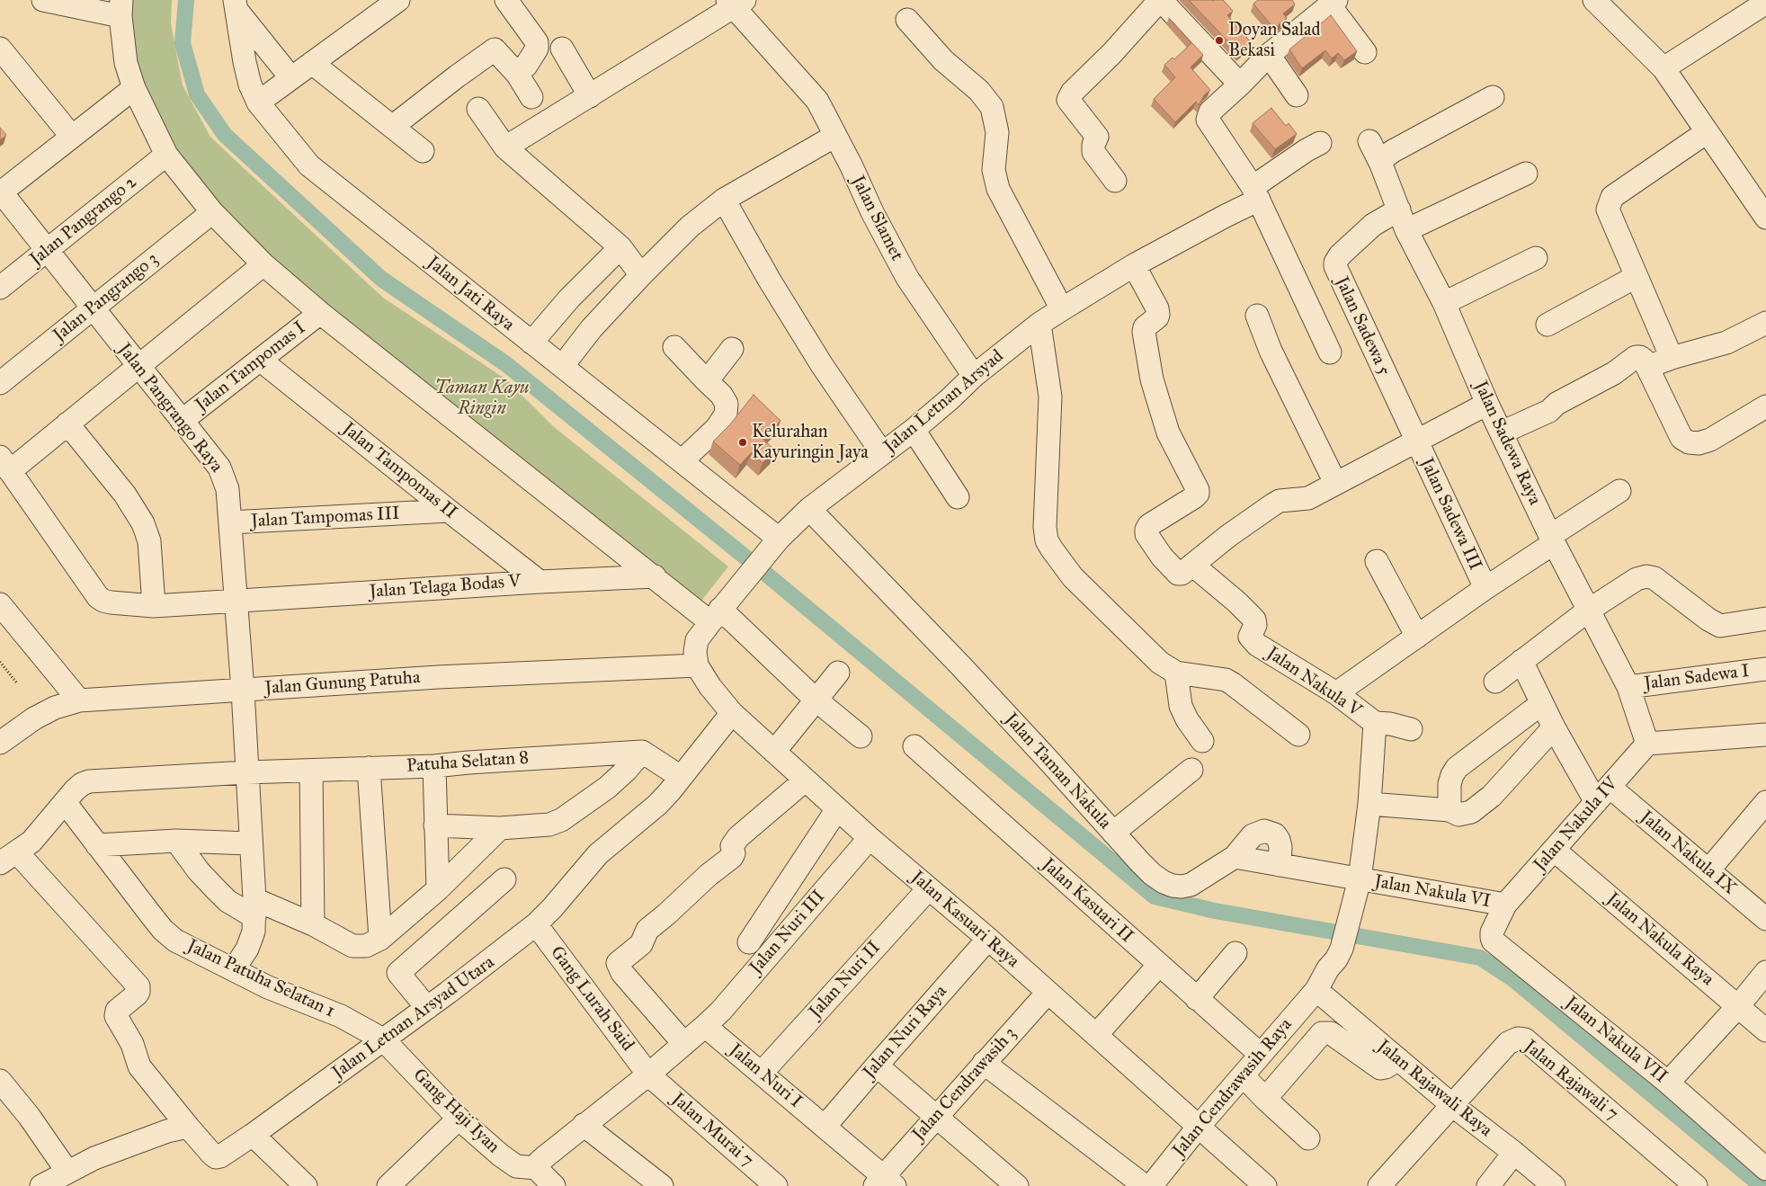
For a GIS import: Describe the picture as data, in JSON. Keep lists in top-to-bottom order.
{
  "streets": {
    "street": [
      "Jalan Slamet",
      "Jalan Pangrango 2",
      "Jalan Jati Raya",
      "Jalan Pangrango 3",
      "Jalan Sadewa 5",
      "Jalan Tampomas I",
      "Jalan Letnan Arsyad",
      "Jalan Pangrango Raya",
      "Jalan Sadewa Raya",
      "Jalan Tampomas II",
      "Jalan Sadewa III",
      "Jalan Tampomas III",
      "Jalan Telaga Bodas V",
      "Jalan Sadewa I",
      "Jalan Nakula V",
      "Jalan Gunung Patuha",
      "Patuha Selatan 8",
      "Jalan Taman Nakula",
      "Jalan Nakula IV",
      "Jalan Nakula IX",
      "Jalan Nakula VI",
      "Jalan Kasuari II",
      "Jalan Kasuari Raya",
      "Jalan Nuri III",
      "Jalan Nakula Raya",
      "Jalan Patuha Selatan 1",
      "Jalan Nuri II",
      "Gang Lurah Said",
      "Jalan Letnan Arsyad Utara",
      "Jalan Nuri Raya",
      "Jalan Nakula VII",
      "Jalan Nuri I",
      "Jalan Rajawali 7",
      "Jalan Cendrawasih 3",
      "Jalan Cendrawasih Raya",
      "Jalan Rajawali Raya",
      "Gang Haji Iyan",
      "Jalan Murai 7"
    ]
  },
  "crossings": [
    ["Jalan Slamet", "Jalan Letnan Arsyad"],
    ["Jalan Pangrango 2", "Jalan Pangrango Raya"],
    ["Jalan Jati Raya", "Jalan Letnan Arsyad"],
    ["Jalan Pangrango 3", "Jalan Pangrango Raya"],
    ["Jalan Sadewa 5", "Jalan Sadewa Raya"],
    ["Jalan Sadewa 5", "Jalan Sadewa III"],
    ["Jalan Tampomas I", "Jalan Pangrango Raya"],
    ["Jalan Tampomas I", "Jalan Tampomas II"],
    ["Jalan Letnan Arsyad", "Jalan Gunung Patuha"],
    ["Jalan Letnan Arsyad", "Jalan Taman Nakula"],
    ["Jalan Pangrango Raya", "Jalan Tampomas III"],
    ["Jalan Pangrango Raya", "Jalan Telaga Bodas V"],
    ["Jalan Pangrango Raya", "Jalan Gunung Patuha"],
    ["Jalan Pangrango Raya", "Patuha Selatan 8"],
    ["Jalan Pangrango Raya", "Jalan Patuha Selatan 1"],
    ["Jalan Sadewa Raya", "Jalan Sadewa III"],
    ["Jalan Sadewa Raya", "Jalan Sadewa I"],
    ["Jalan Sadewa Raya", "Jalan Nakula IV"],
    ["Jalan Tampomas II", "Jalan Tampomas III"],
    ["Jalan Tampomas II", "Jalan Telaga Bodas V"],
    ["Jalan Sadewa III", "Jalan Nakula V"],
    ["Jalan Nakula V", "Jalan Nakula VI"],
    ["Jalan Nakula V", "Jalan Cendrawasih Raya"],
    ["Patuha Selatan 8", "Jalan Patuha Selatan 1"],
    ["Jalan Nakula IV", "Jalan Nakula IX"],
    ["Jalan Nakula IV", "Jalan Nakula VI"],
    ["Jalan Nakula IV", "Jalan Nakula Raya"],
    ["Jalan Nakula IV", "Jalan Nakula VII"],
    ["Jalan Nakula VI", "Jalan Nakula VII"],
    ["Jalan Kasuari II", "Jalan Cendrawasih Raya"],
    ["Jalan Kasuari Raya", "Jalan Nuri III"],
    ["Jalan Kasuari Raya", "Jalan Nuri II"],
    ["Jalan Kasuari Raya", "Jalan Letnan Arsyad Utara"],
    ["Jalan Kasuari Raya", "Jalan Nuri Raya"],
    ["Jalan Kasuari Raya", "Jalan Cendrawasih 3"],
    ["Jalan Kasuari Raya", "Jalan Cendrawasih Raya"],
    ["Jalan Nuri III", "Gang Lurah Said"],
    ["Jalan Nuri III", "Jalan Nuri I"],
    ["Jalan Nuri III", "Gang Haji Iyan"],
    ["Jalan Nuri III", "Jalan Murai 7"],
    ["Jalan Patuha Selatan 1", "Jalan Letnan Arsyad Utara"],
    ["Jalan Patuha Selatan 1", "Gang Haji Iyan"],
    ["Jalan Nuri II", "Jalan Nuri I"],
    ["Gang Lurah Said", "Jalan Letnan Arsyad Utara"],
    ["Gang Lurah Said", "Jalan Murai 7"],
    ["Jalan Letnan Arsyad Utara", "Gang Haji Iyan"],
    ["Jalan Nuri Raya", "Jalan Nuri I"],
    ["Jalan Nuri I", "Jalan Cendrawasih 3"],
    ["Jalan Rajawali 7", "Jalan Rajawali Raya"],
    ["Jalan Cendrawasih Raya", "Jalan Rajawali Raya"]
  ],
  "parks": ["Taman Kayu Ringin"],
  "places": ["Doyan Salad Bekasi", "Kelurahan Kayuringin Jaya"]
}
